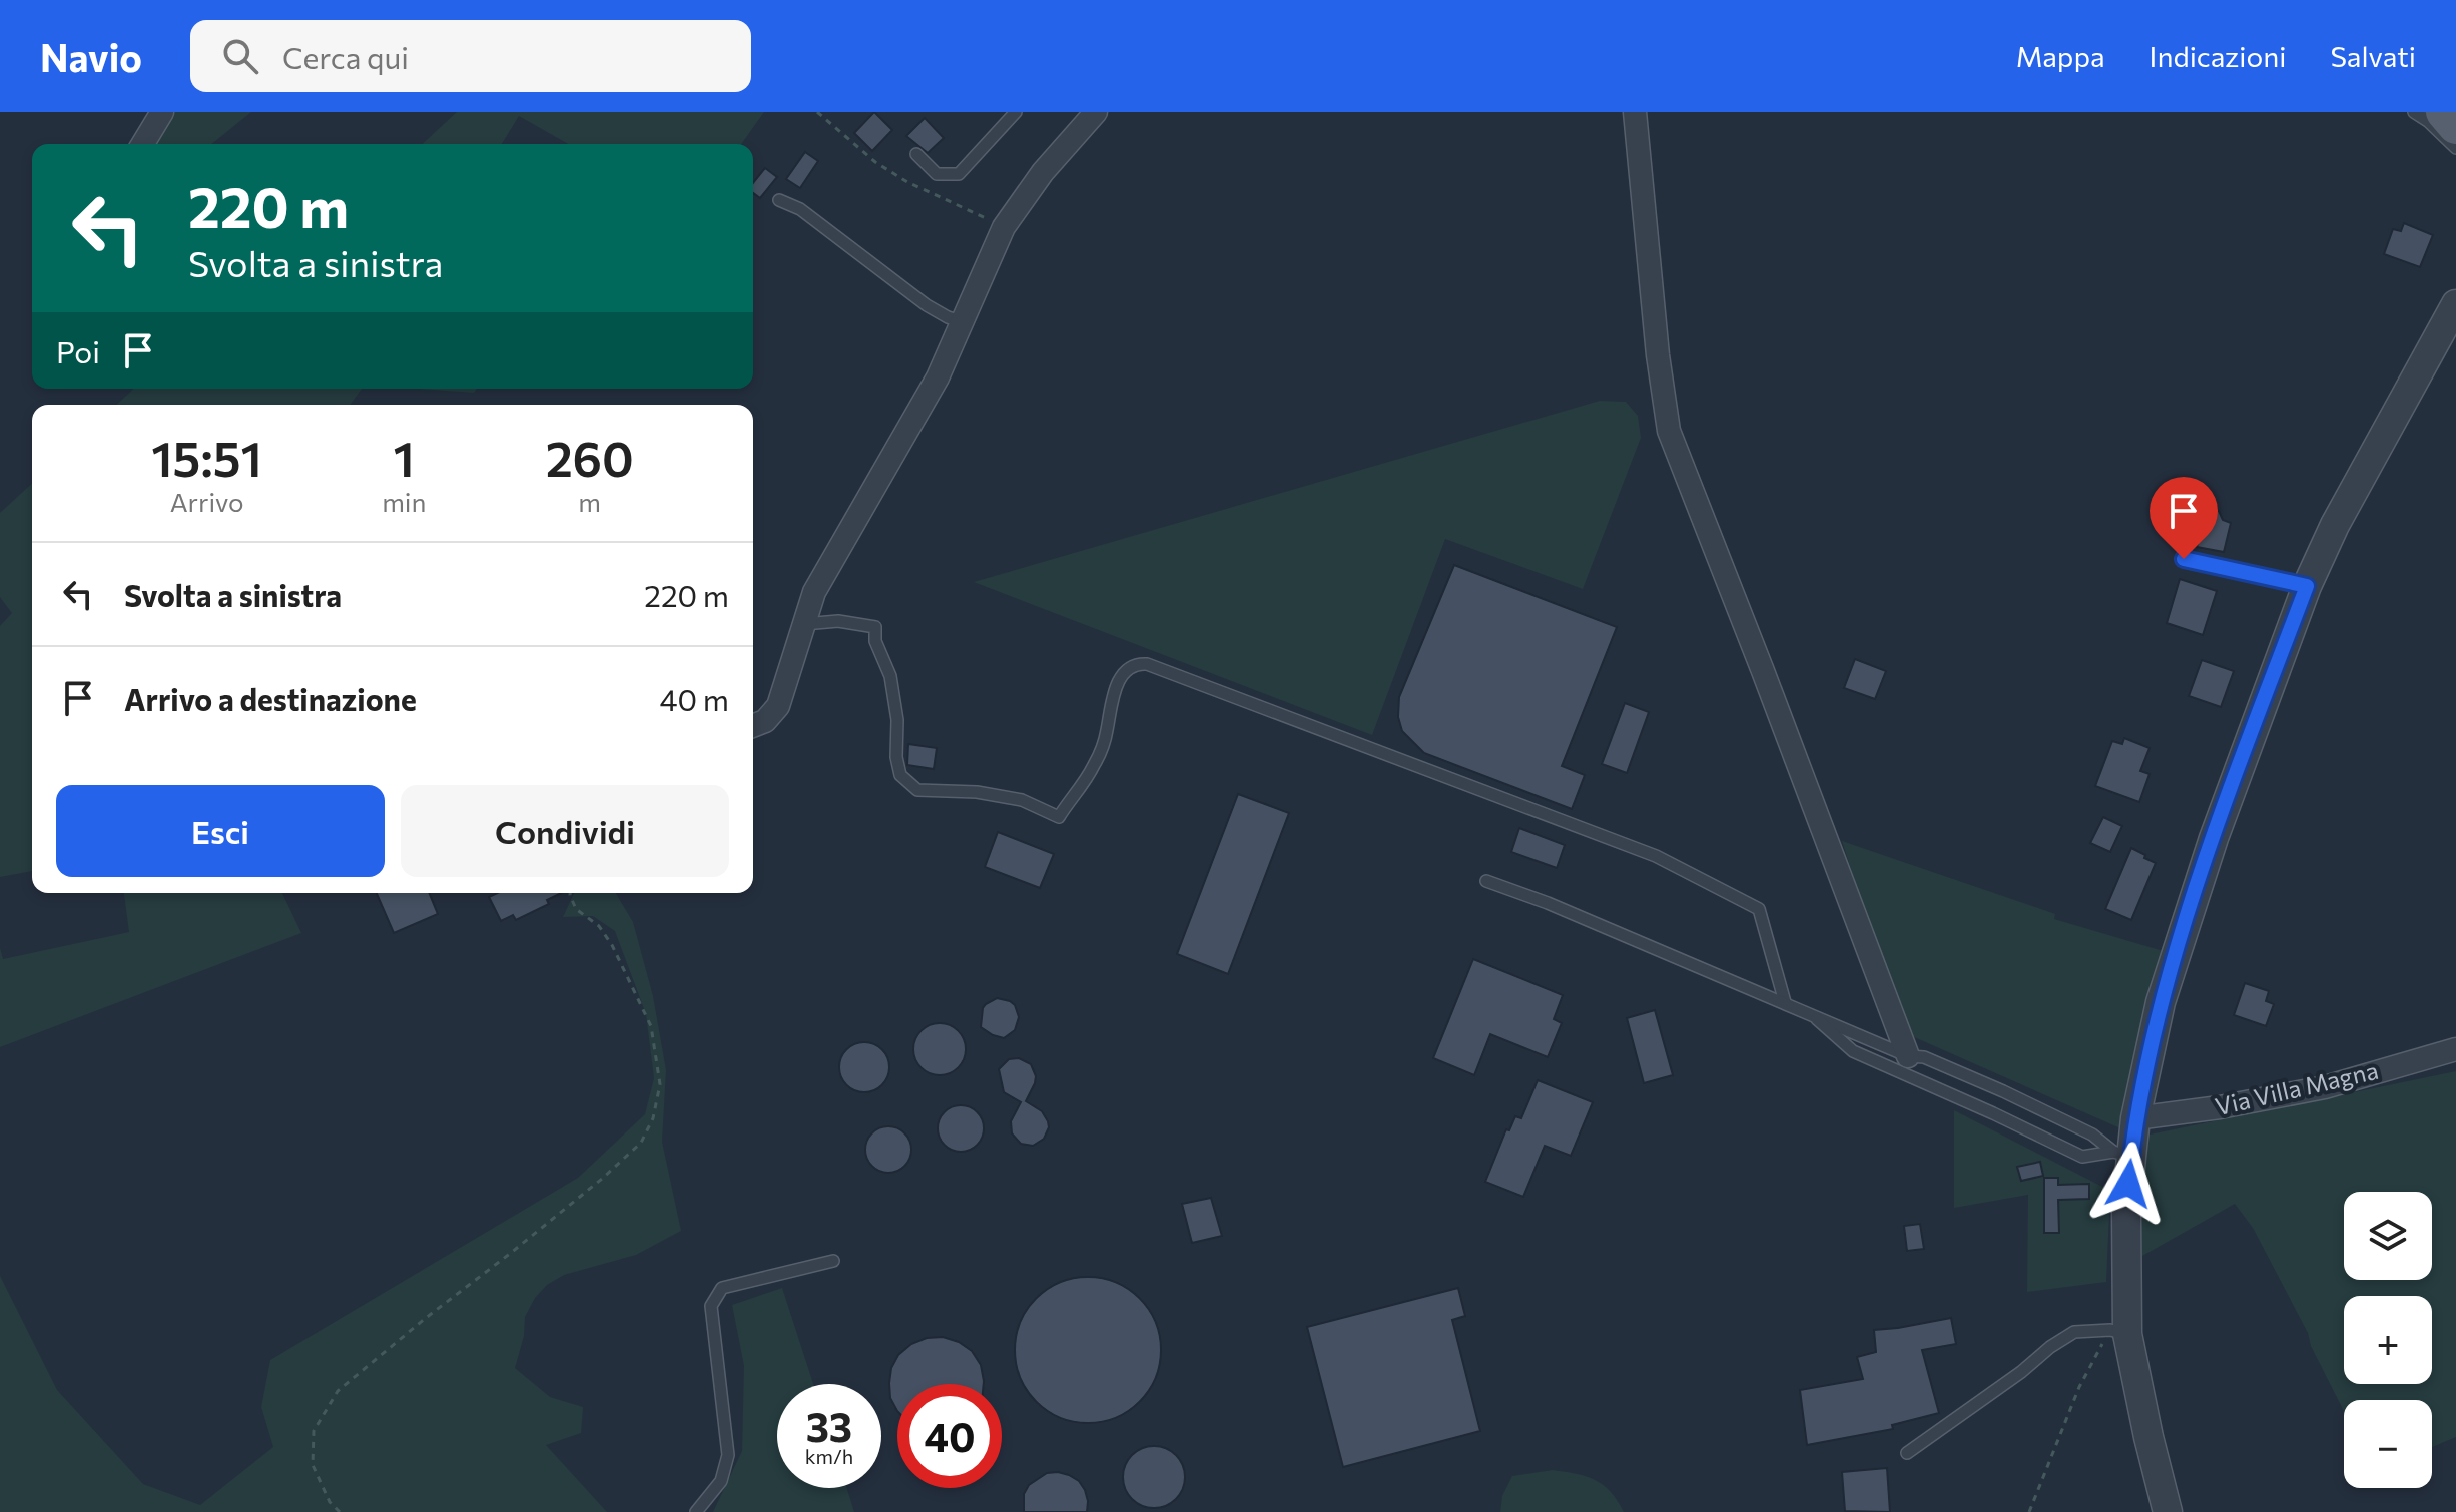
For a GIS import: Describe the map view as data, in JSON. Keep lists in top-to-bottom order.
{
  "streets": {
    "street": ["Via Villa Magna"]
  },
  "page": {
    "header": "Navio",
    "search": "Cerca qui",
    "nav": ["Mappa", "Indicazioni", "Salvati"],
    "turn": ["220 m", "Svolta a sinistra"],
    "then": "Poi",
    "eta": [
      "15:51",
      "Arrivo",
      "1",
      "min",
      "260",
      "m"
    ],
    "list": [
      {
        "name": "Svolta a sinistra",
        "value": "220 m"
      },
      {
        "name": "Arrivo a destinazione",
        "value": "40 m"
      }
    ],
    "buttons": ["Esci", "Condividi"],
    "map_buttons": ["+", "−"],
    "speed": "33 km/h",
    "limit": "40"
  }
}
